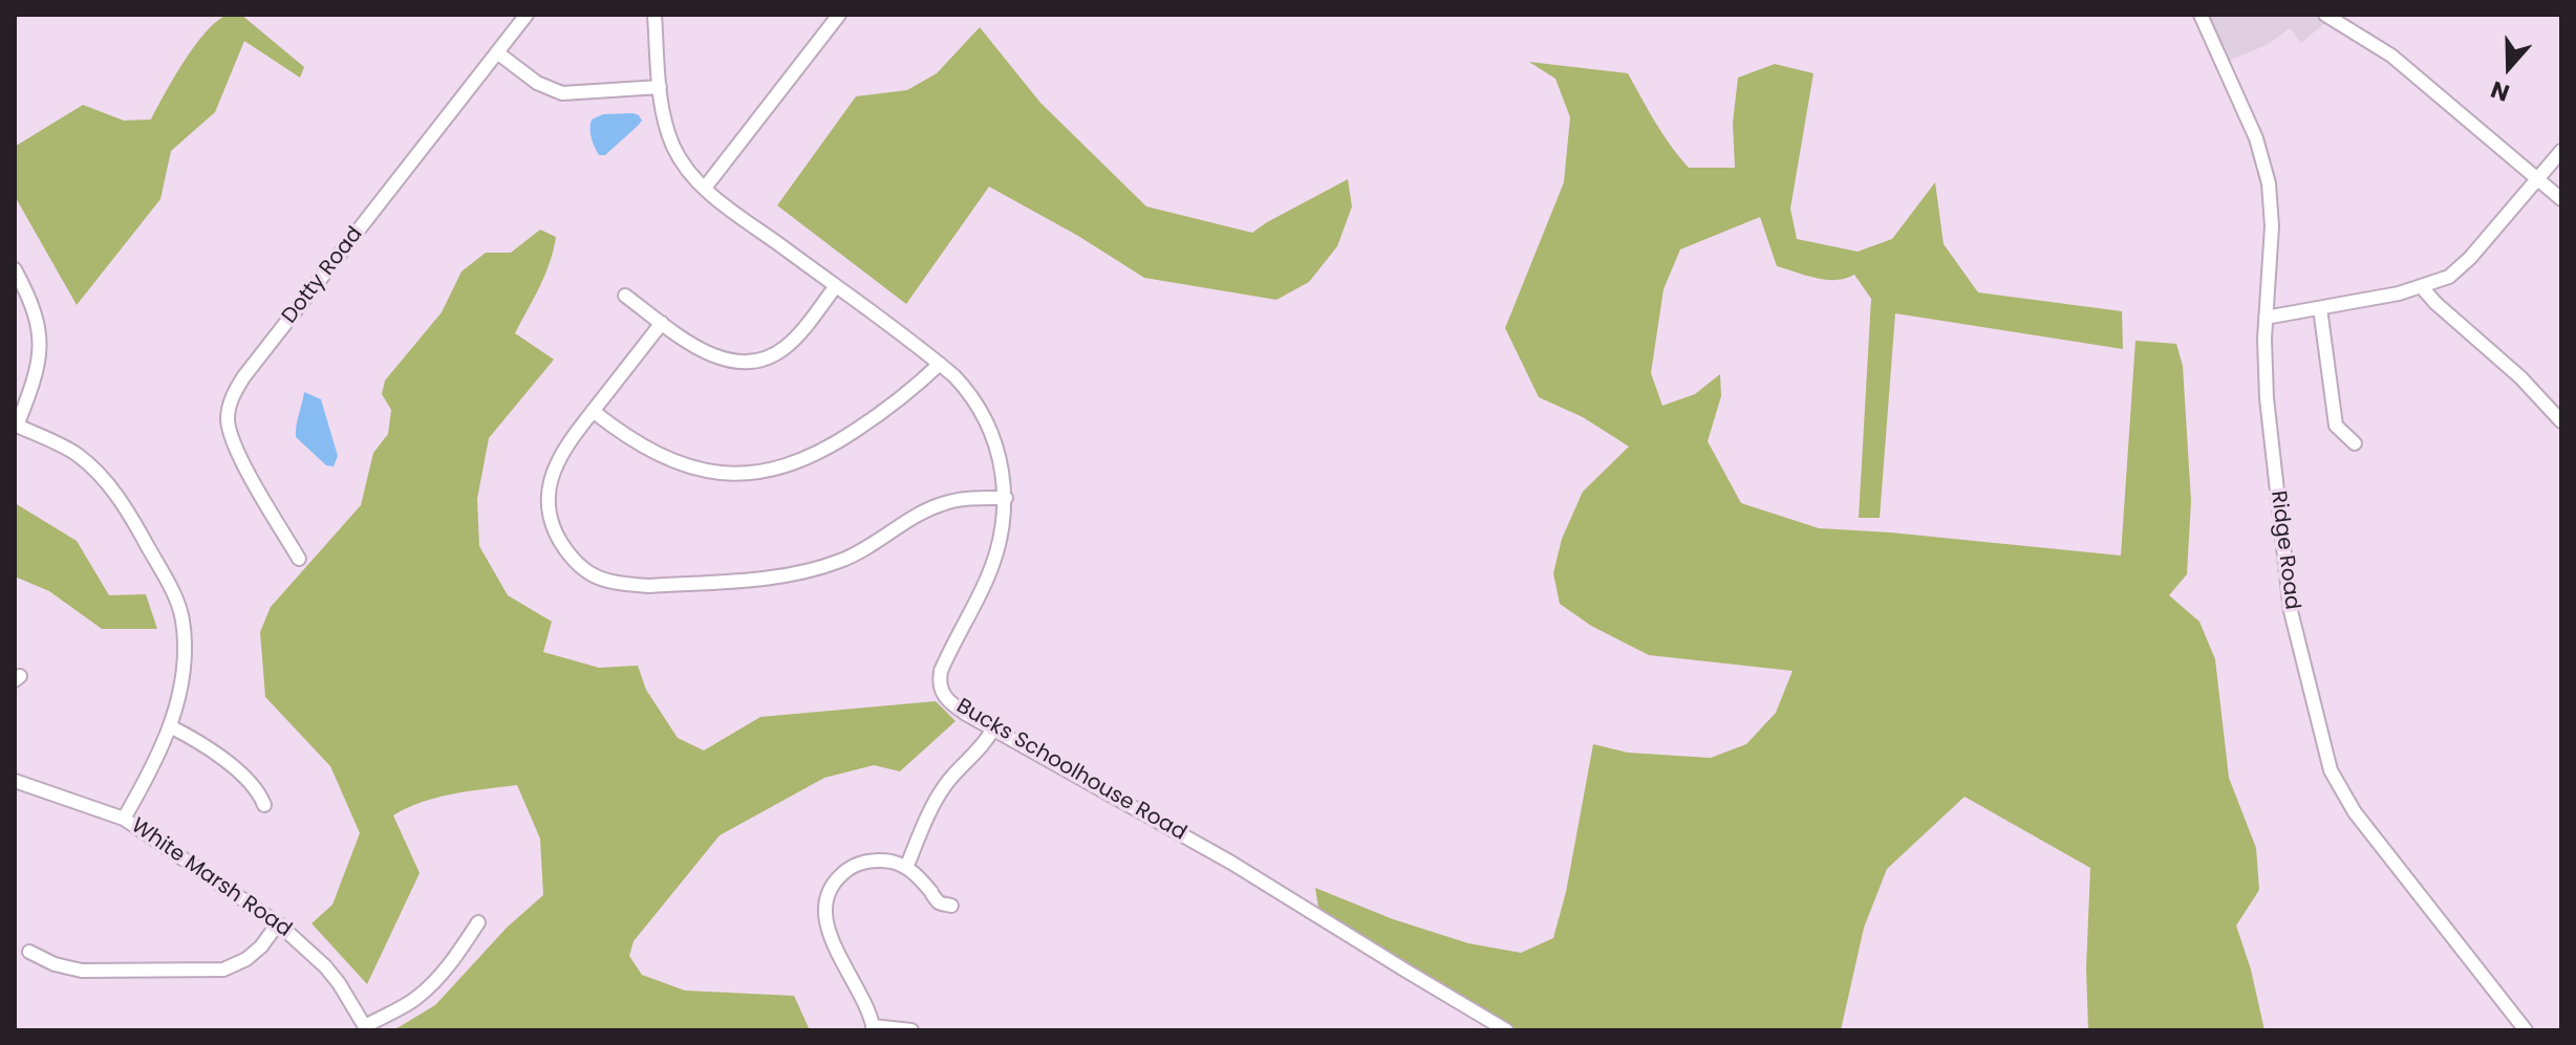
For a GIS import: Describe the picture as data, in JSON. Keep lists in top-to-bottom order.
{
  "streets": {
    "street": [
      "Dotty Road",
      "Ridge Road",
      "Bucks Schoolhouse Road",
      "White Marsh Road"
    ]
  },
  "north": "bottom"
}
